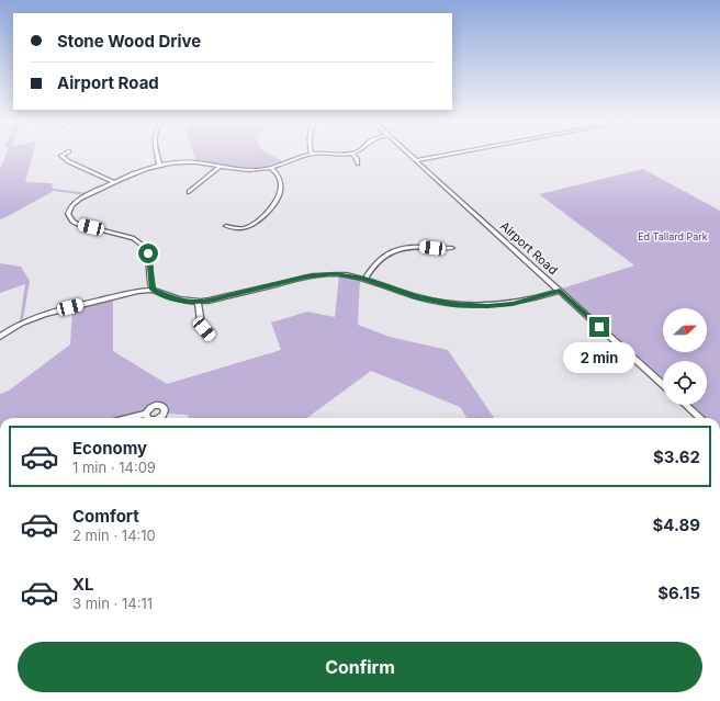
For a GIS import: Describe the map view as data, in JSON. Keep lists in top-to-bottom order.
{
  "streets": {
    "street": ["Airport Road"]
  },
  "parks": ["Ed Tallard Park"],
  "north": "right",
  "page": {
    "banner": ["Stone Wood Drive", "Airport Road"],
    "bubble": "2 min",
    "list": [
      {
        "name": "Economy",
        "note": "1 min · 14:09",
        "value": "$3.62"
      },
      {
        "name": "Comfort",
        "note": "2 min · 14:10",
        "value": "$4.89"
      },
      {
        "name": "XL",
        "note": "3 min · 14:11",
        "value": "$6.15"
      }
    ],
    "buttons": "Confirm"
  }
}
